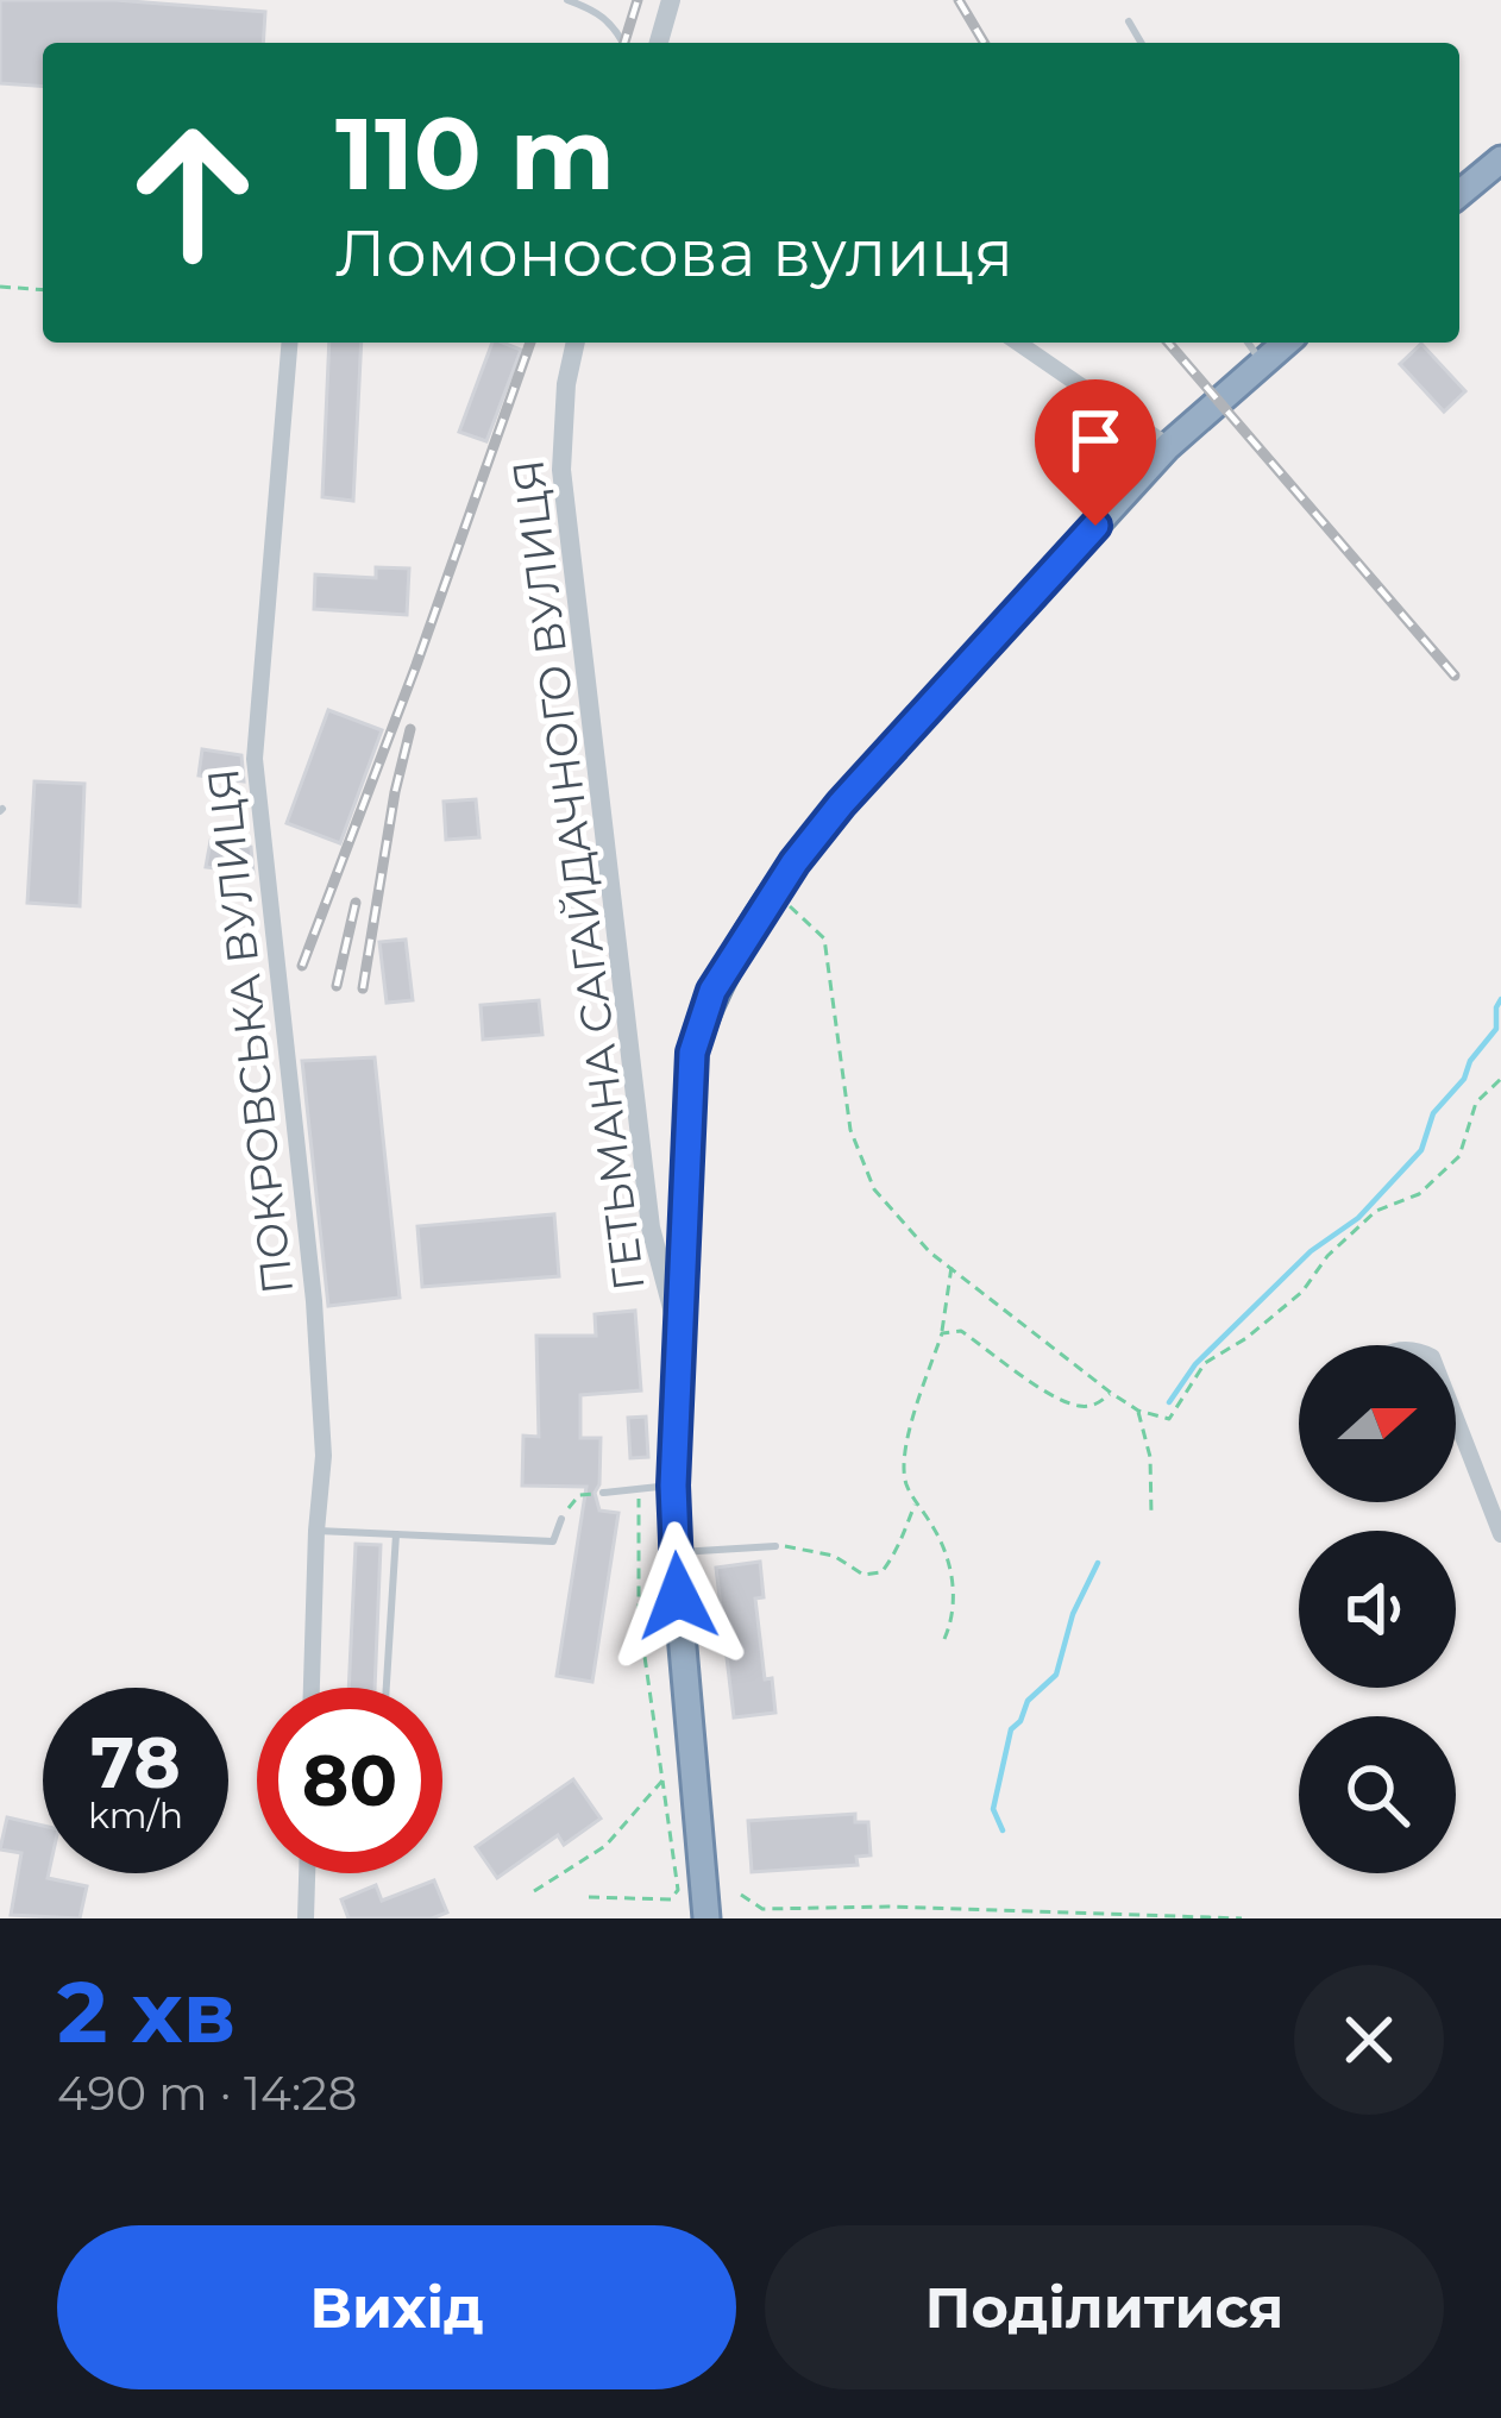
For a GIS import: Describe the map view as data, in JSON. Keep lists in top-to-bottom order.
{
  "streets": {
    "highway": ["ГЕТЬМАНА САГАЙДАЧНОГО ВУЛИЦЯ"],
    "street": ["ПОКРОВСЬКА ВУЛИЦЯ"]
  },
  "north": "right",
  "page": {
    "turn": ["110 m", "Ломоносова вулиця"],
    "speed": "78 km/h",
    "limit": "80",
    "heading": ["2 хв", "490 m · 14:28"],
    "buttons": ["Вихід", "Поділитися"]
  }
}
